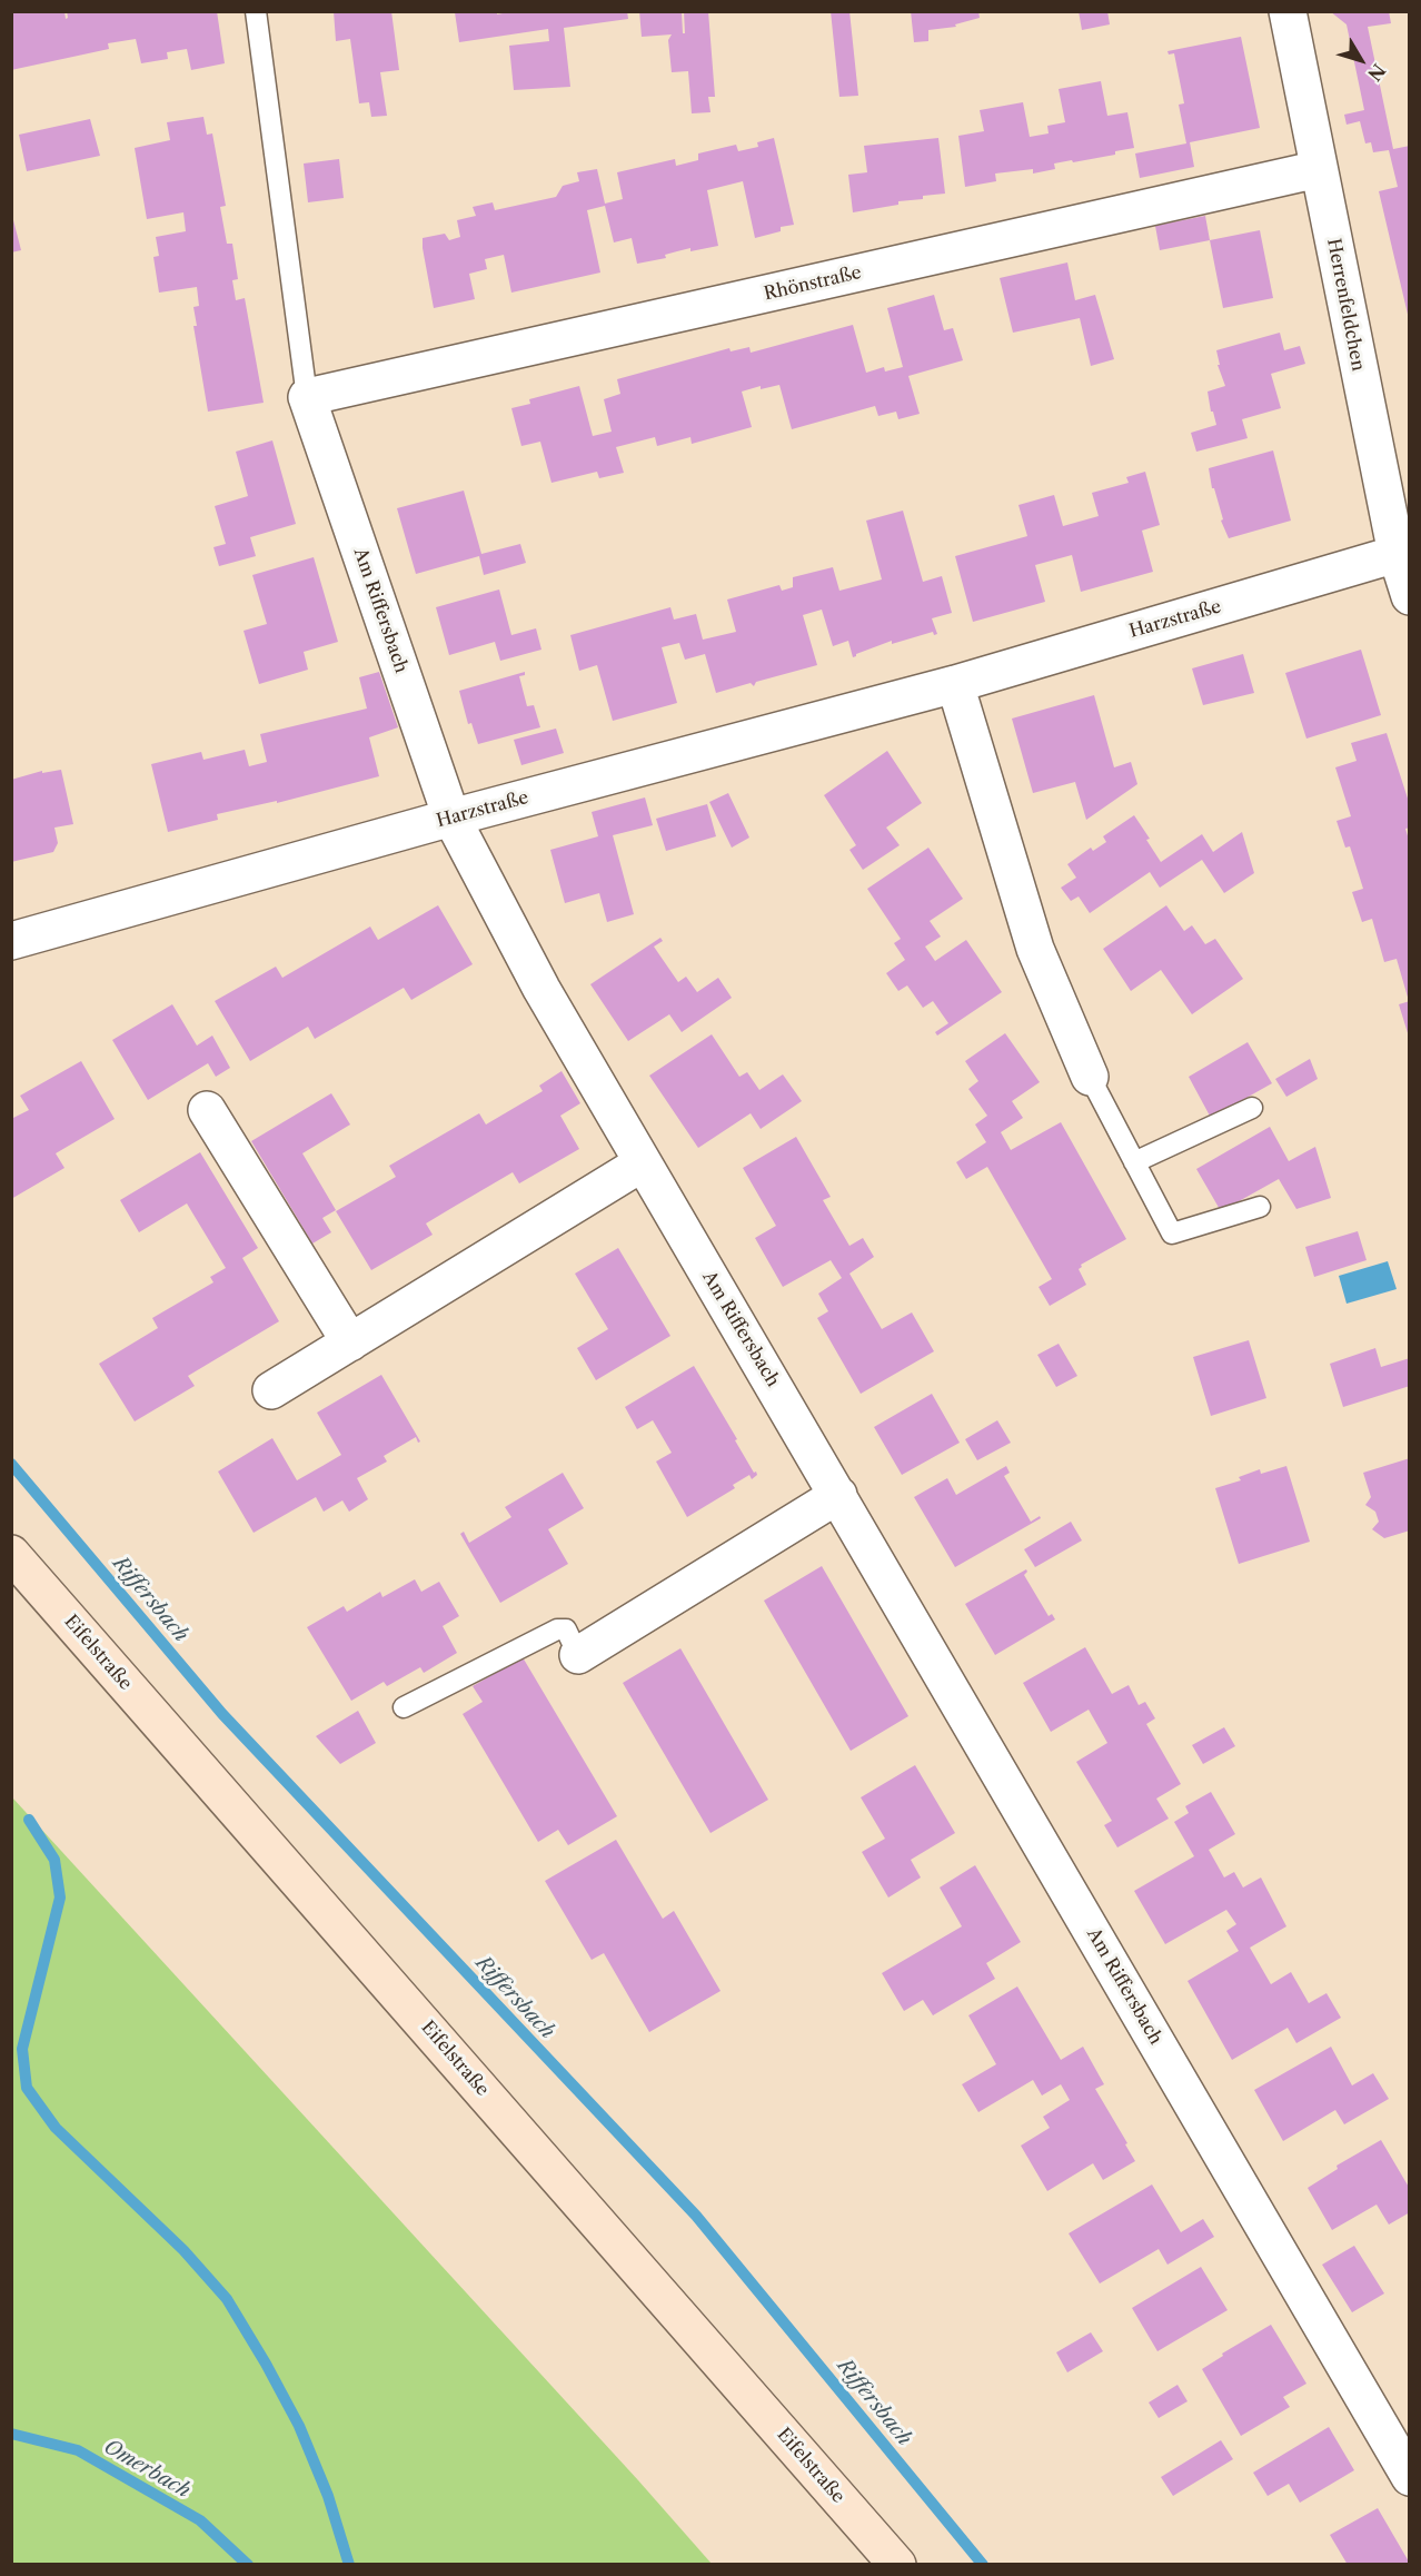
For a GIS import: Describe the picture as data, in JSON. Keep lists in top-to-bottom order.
{
  "streets": {
    "main road": ["Eifelstraße"],
    "street": [
      "Rhönstraße",
      "Herrenfeldchen",
      "Am Riffersbach",
      "Harzstraße"
    ]
  },
  "crossings": [
    ["Rhönstraße", "Herrenfeldchen"],
    ["Rhönstraße", "Am Riffersbach"],
    ["Herrenfeldchen", "Harzstraße"],
    ["Am Riffersbach", "Harzstraße"]
  ],
  "water": ["Riffersbach", "Omerbach"],
  "north": "bottom right"
}
